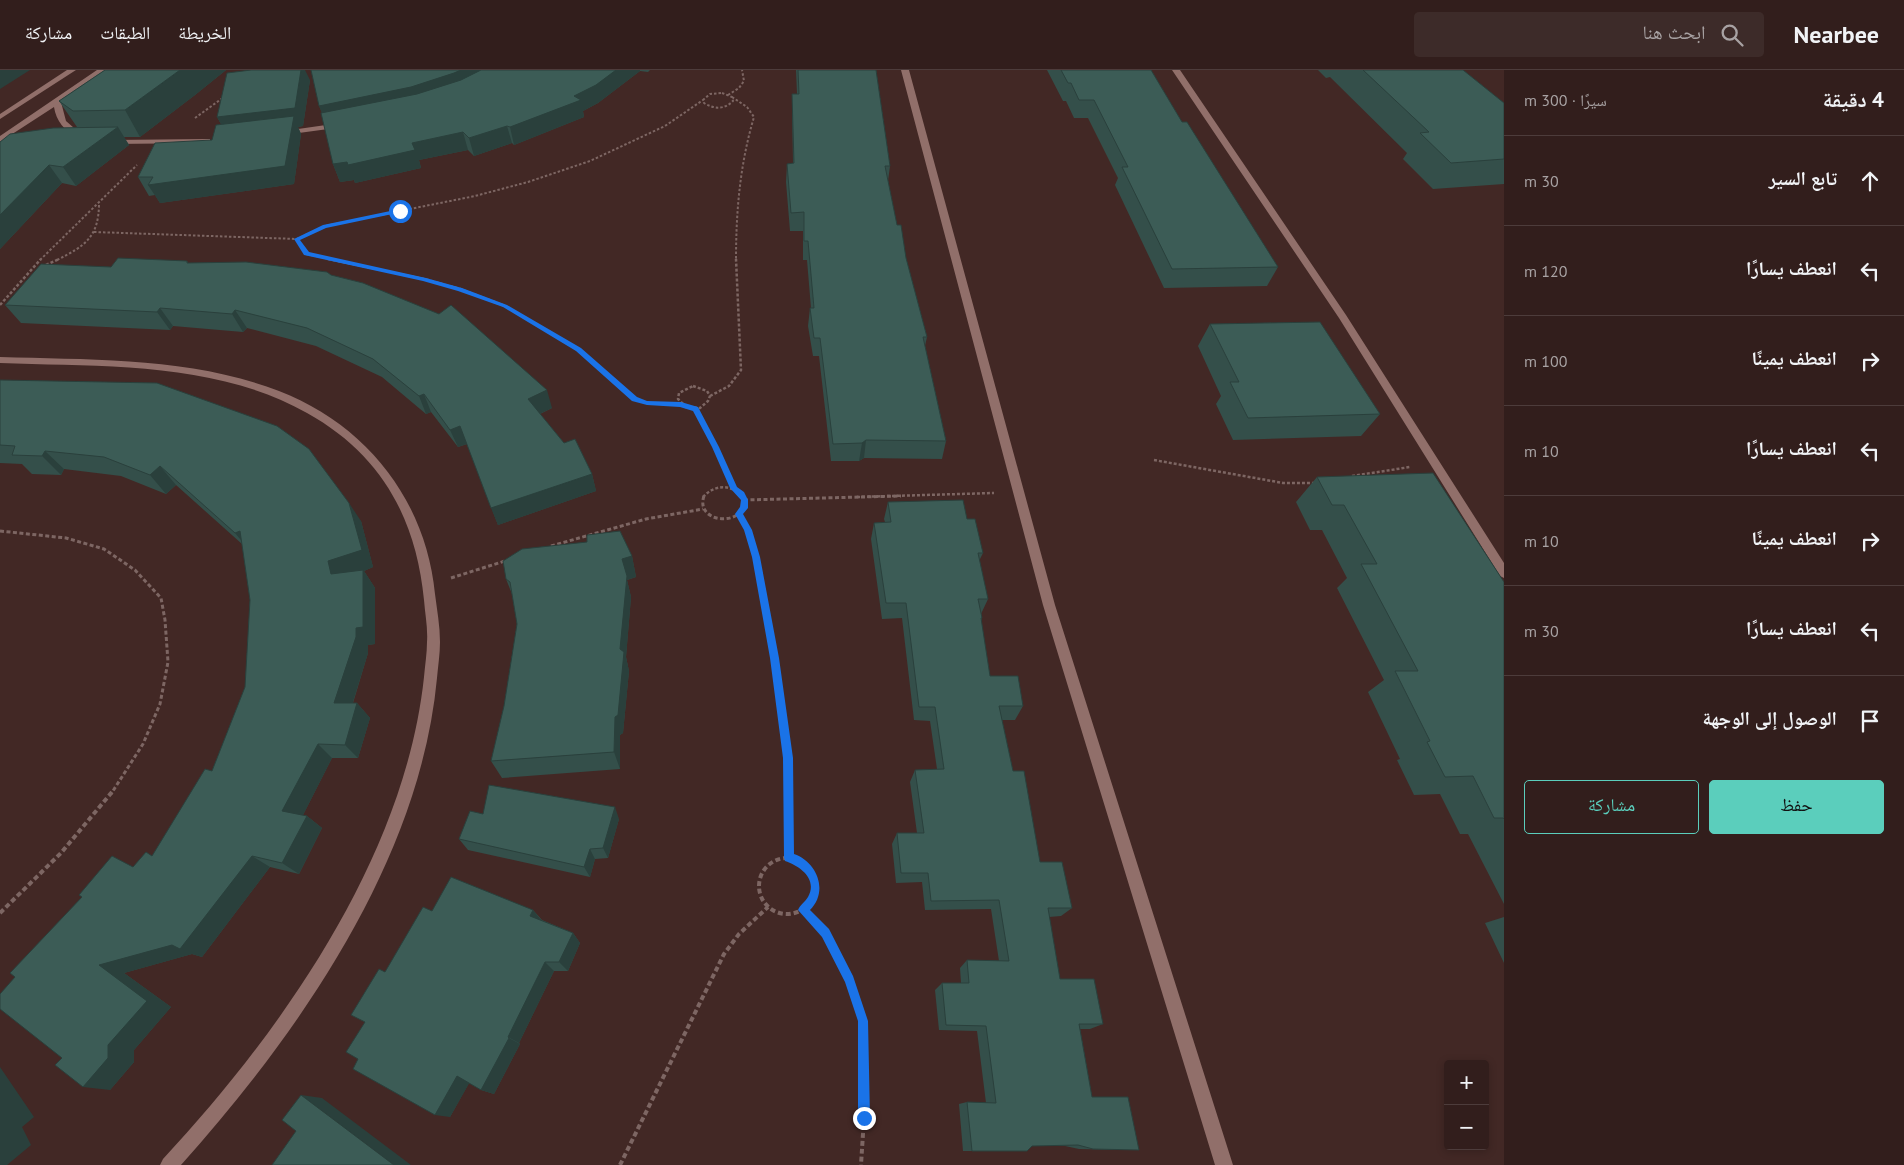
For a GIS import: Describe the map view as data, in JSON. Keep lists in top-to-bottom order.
{
  "page": {
    "header": "Nearbee",
    "search": "ابحث هنا",
    "nav": ["الخريطة", "الطبقات", "مشاركة"],
    "heading": ["4 دقيقة", "سيرًا · 300 m"],
    "list": [
      ["تابع السير", "30 m"],
      ["انعطف يسارًا", "120 m"],
      ["انعطف يمينًا", "100 m"],
      ["انعطف يسارًا", "10 m"],
      ["انعطف يمينًا", "10 m"],
      ["انعطف يسارًا", "30 m"],
      "الوصول إلى الوجهة"
    ],
    "buttons": ["حفظ", "مشاركة"],
    "map_buttons": ["+", "−"]
  }
}
